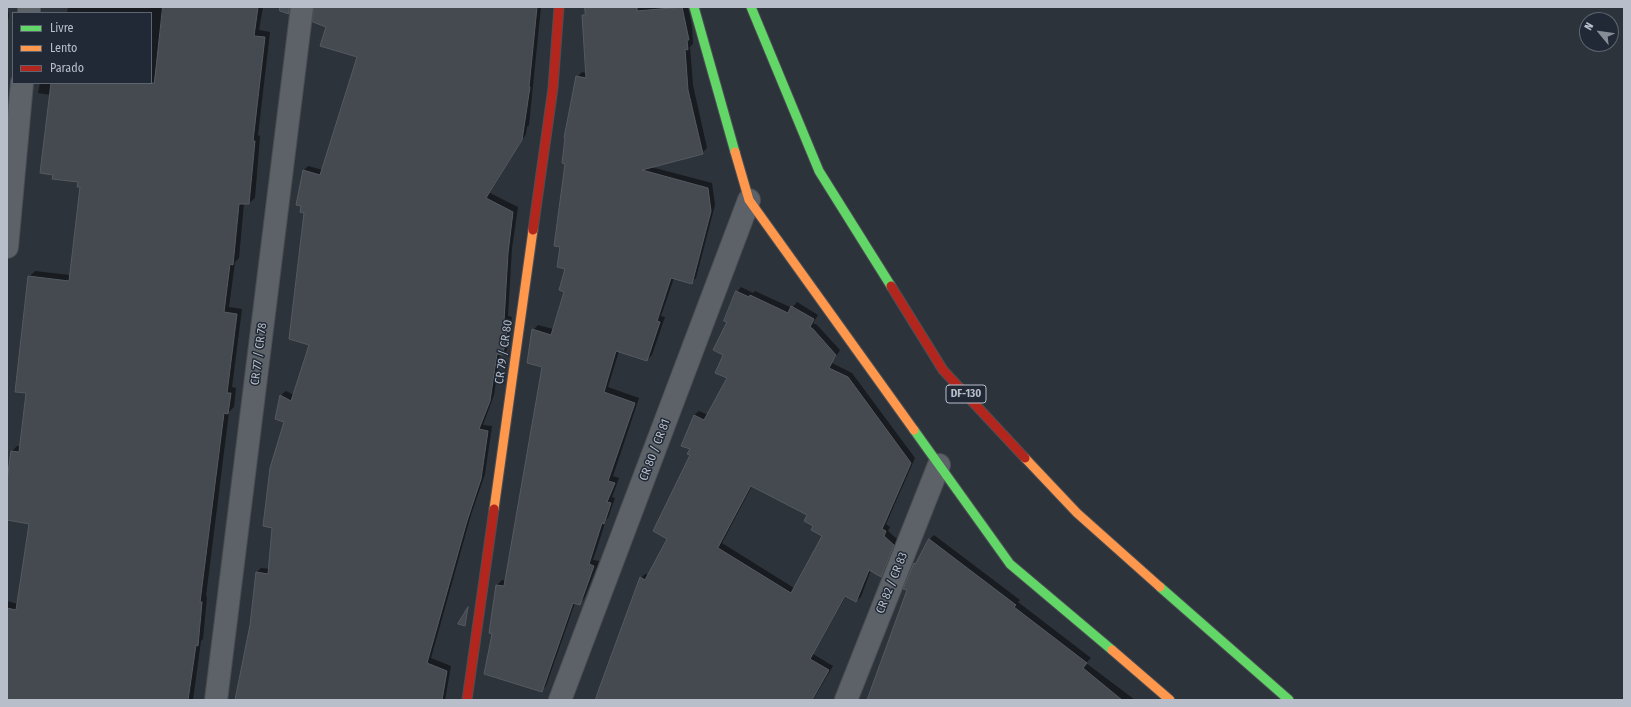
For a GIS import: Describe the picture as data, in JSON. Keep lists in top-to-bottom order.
{
  "streets": {
    "street": [
      "CR 79 / CR 80",
      "CR 77 / CR 78",
      "DF-130",
      "CR 80 / CR 81",
      "CR 82 / CR 83"
    ]
  },
  "legend": ["Livre", "Lento", "Parado"],
  "north": "top left"
}
